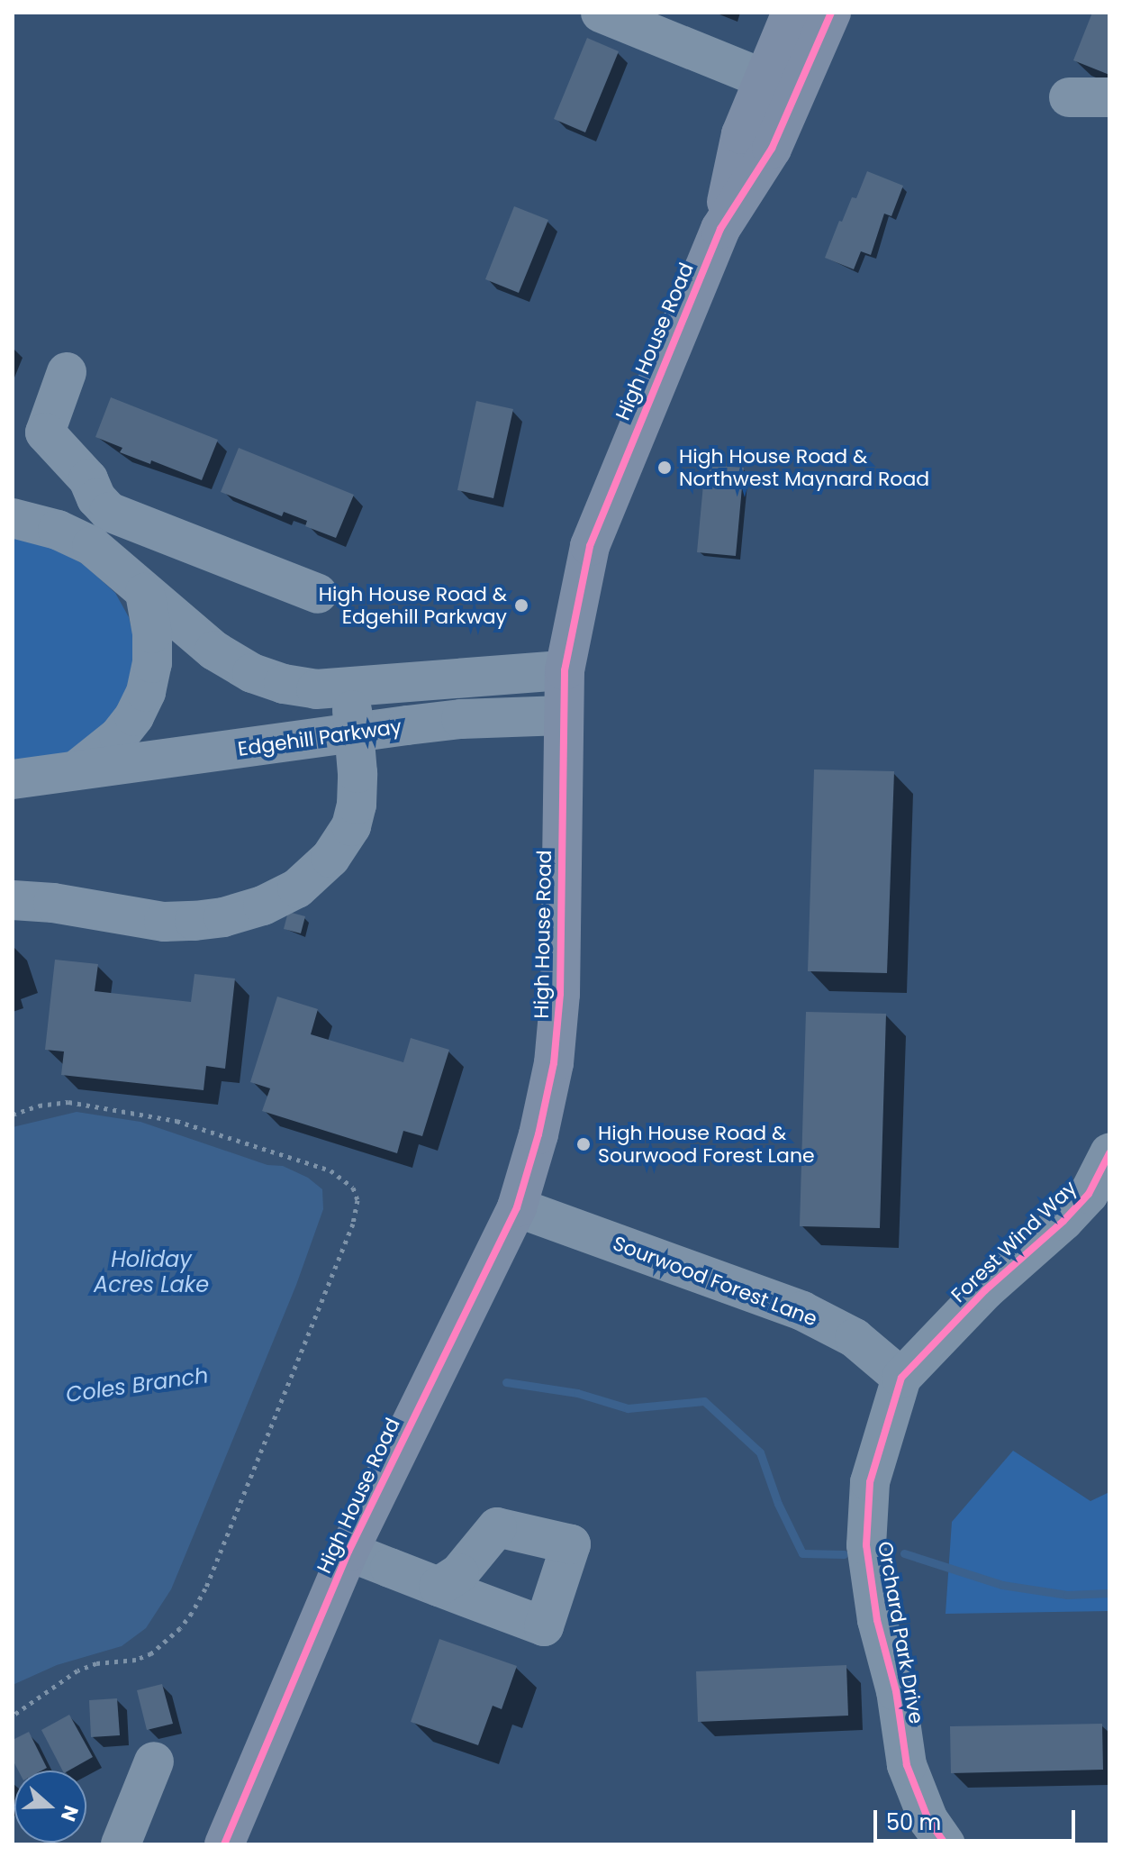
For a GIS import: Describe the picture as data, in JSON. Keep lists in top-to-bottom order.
{
  "streets": {
    "main road": ["High House Road"],
    "street": [
      "Edgehill Parkway",
      "Forest Wind Way",
      "Sourwood Forest Lane",
      "Orchard Park Drive"
    ]
  },
  "crossings": [
    ["High House Road", "Edgehill Parkway"],
    ["High House Road", "Sourwood Forest Lane"],
    ["Forest Wind Way", "Sourwood Forest Lane"],
    ["Forest Wind Way", "Orchard Park Drive"],
    ["Sourwood Forest Lane", "Orchard Park Drive"]
  ],
  "water": ["Holiday Acres Lake", "Coles Branch"],
  "places": ["High House Road & Northwest Maynard Road", "High House Road & Edgehill Parkway", "High House Road & Sourwood Forest Lane"],
  "scale_bar": "50 m",
  "north": "right"
}
